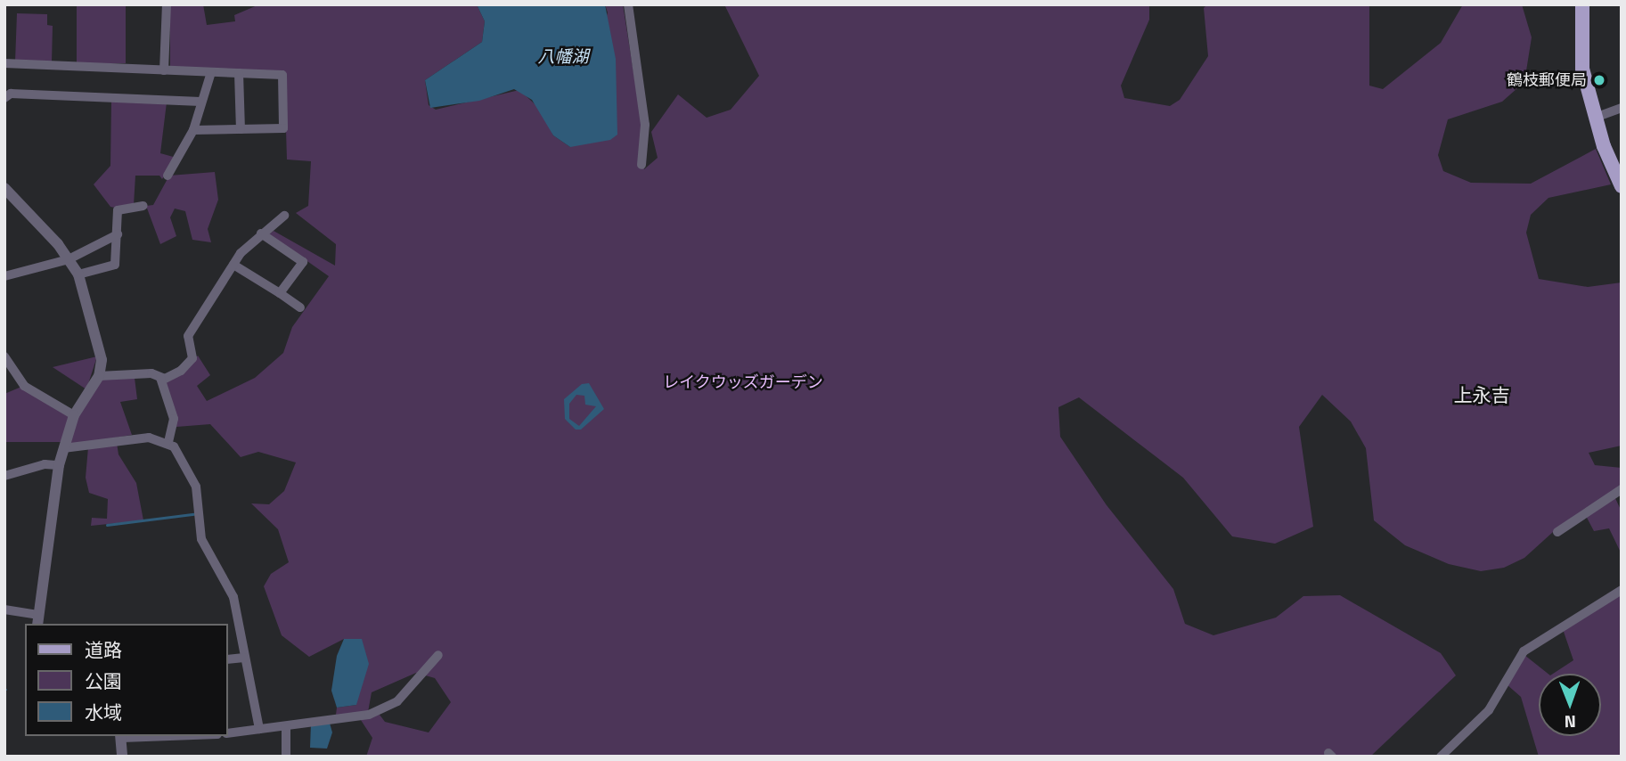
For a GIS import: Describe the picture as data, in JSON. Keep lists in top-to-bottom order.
{
  "districts": ["上永吉"],
  "water": ["八幡湖"],
  "parks": ["レイクウッズガーデン"],
  "places": ["鶴枝郵便局"],
  "legend": ["道路", "公園", "水域"],
  "north": "bottom"
}
